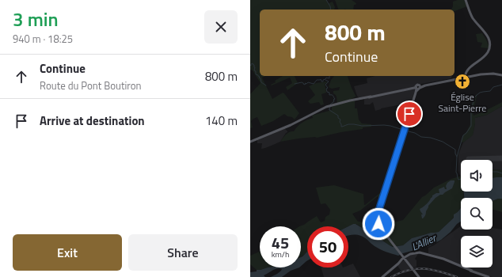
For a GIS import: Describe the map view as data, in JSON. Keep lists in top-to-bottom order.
{
  "water": ["L'Allier"],
  "places": {
    "church": ["Église Saint-Pierre"]
  },
  "page": {
    "heading": ["3 min", "940 m · 18:25"],
    "turn": ["800 m", "Continue"],
    "list": [
      {
        "name": "Continue",
        "note": "Route du Pont Boutiron",
        "value": "800 m"
      },
      {
        "name": "Arrive at destination",
        "value": "140 m"
      }
    ],
    "speed": "45 km/h",
    "limit": "50",
    "buttons": ["Exit", "Share"]
  }
}
